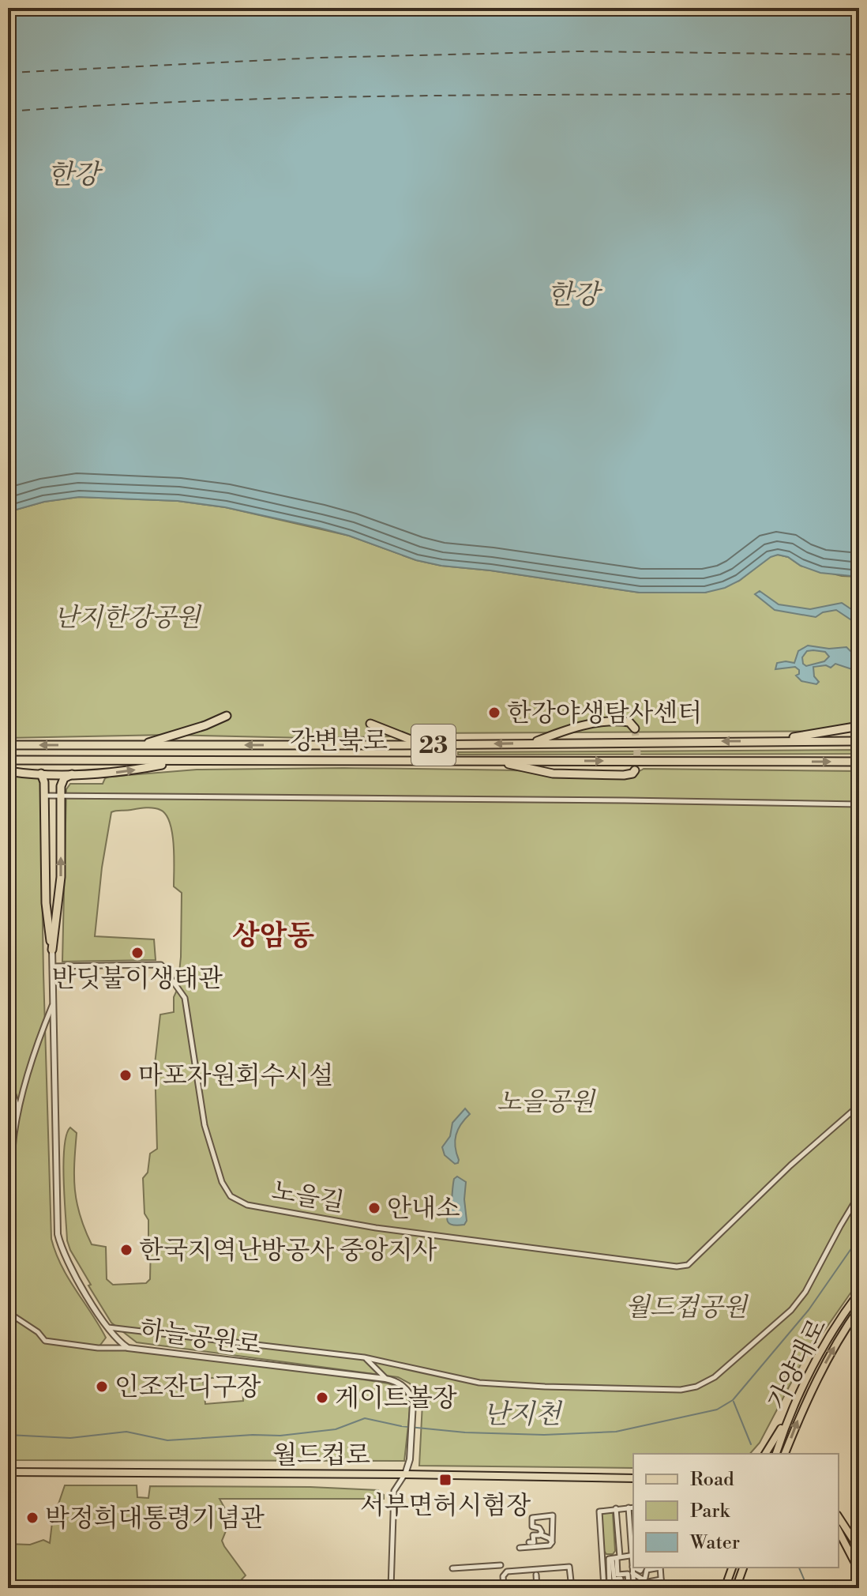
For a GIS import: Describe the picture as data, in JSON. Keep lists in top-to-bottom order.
{
  "streets": {
    "highway": ["강변북로", "23"],
    "main road": ["가양대로", "월드컵로"],
    "street": ["노을길", "하늘공원로"]
  },
  "crossings": [
    ["노을길", "하늘공원로"],
    ["하늘공원로", "월드컵로"]
  ],
  "districts": ["상암동"],
  "water": ["한강", "난지천"],
  "parks": ["난지한강공원", "노을공원", "월드컵공원"],
  "places": {
    "other": [
      "한강야생탐사센터",
      "반딧불이생태관",
      "마포자원회수시설",
      "안내소",
      "한국지역난방공사 중앙지사",
      "인조잔디구장",
      "게이트볼장",
      "박정희대통령기념관"
    ],
    "transit": ["서부면허시험장"]
  },
  "legend": ["Road", "Park", "Water"]
}
